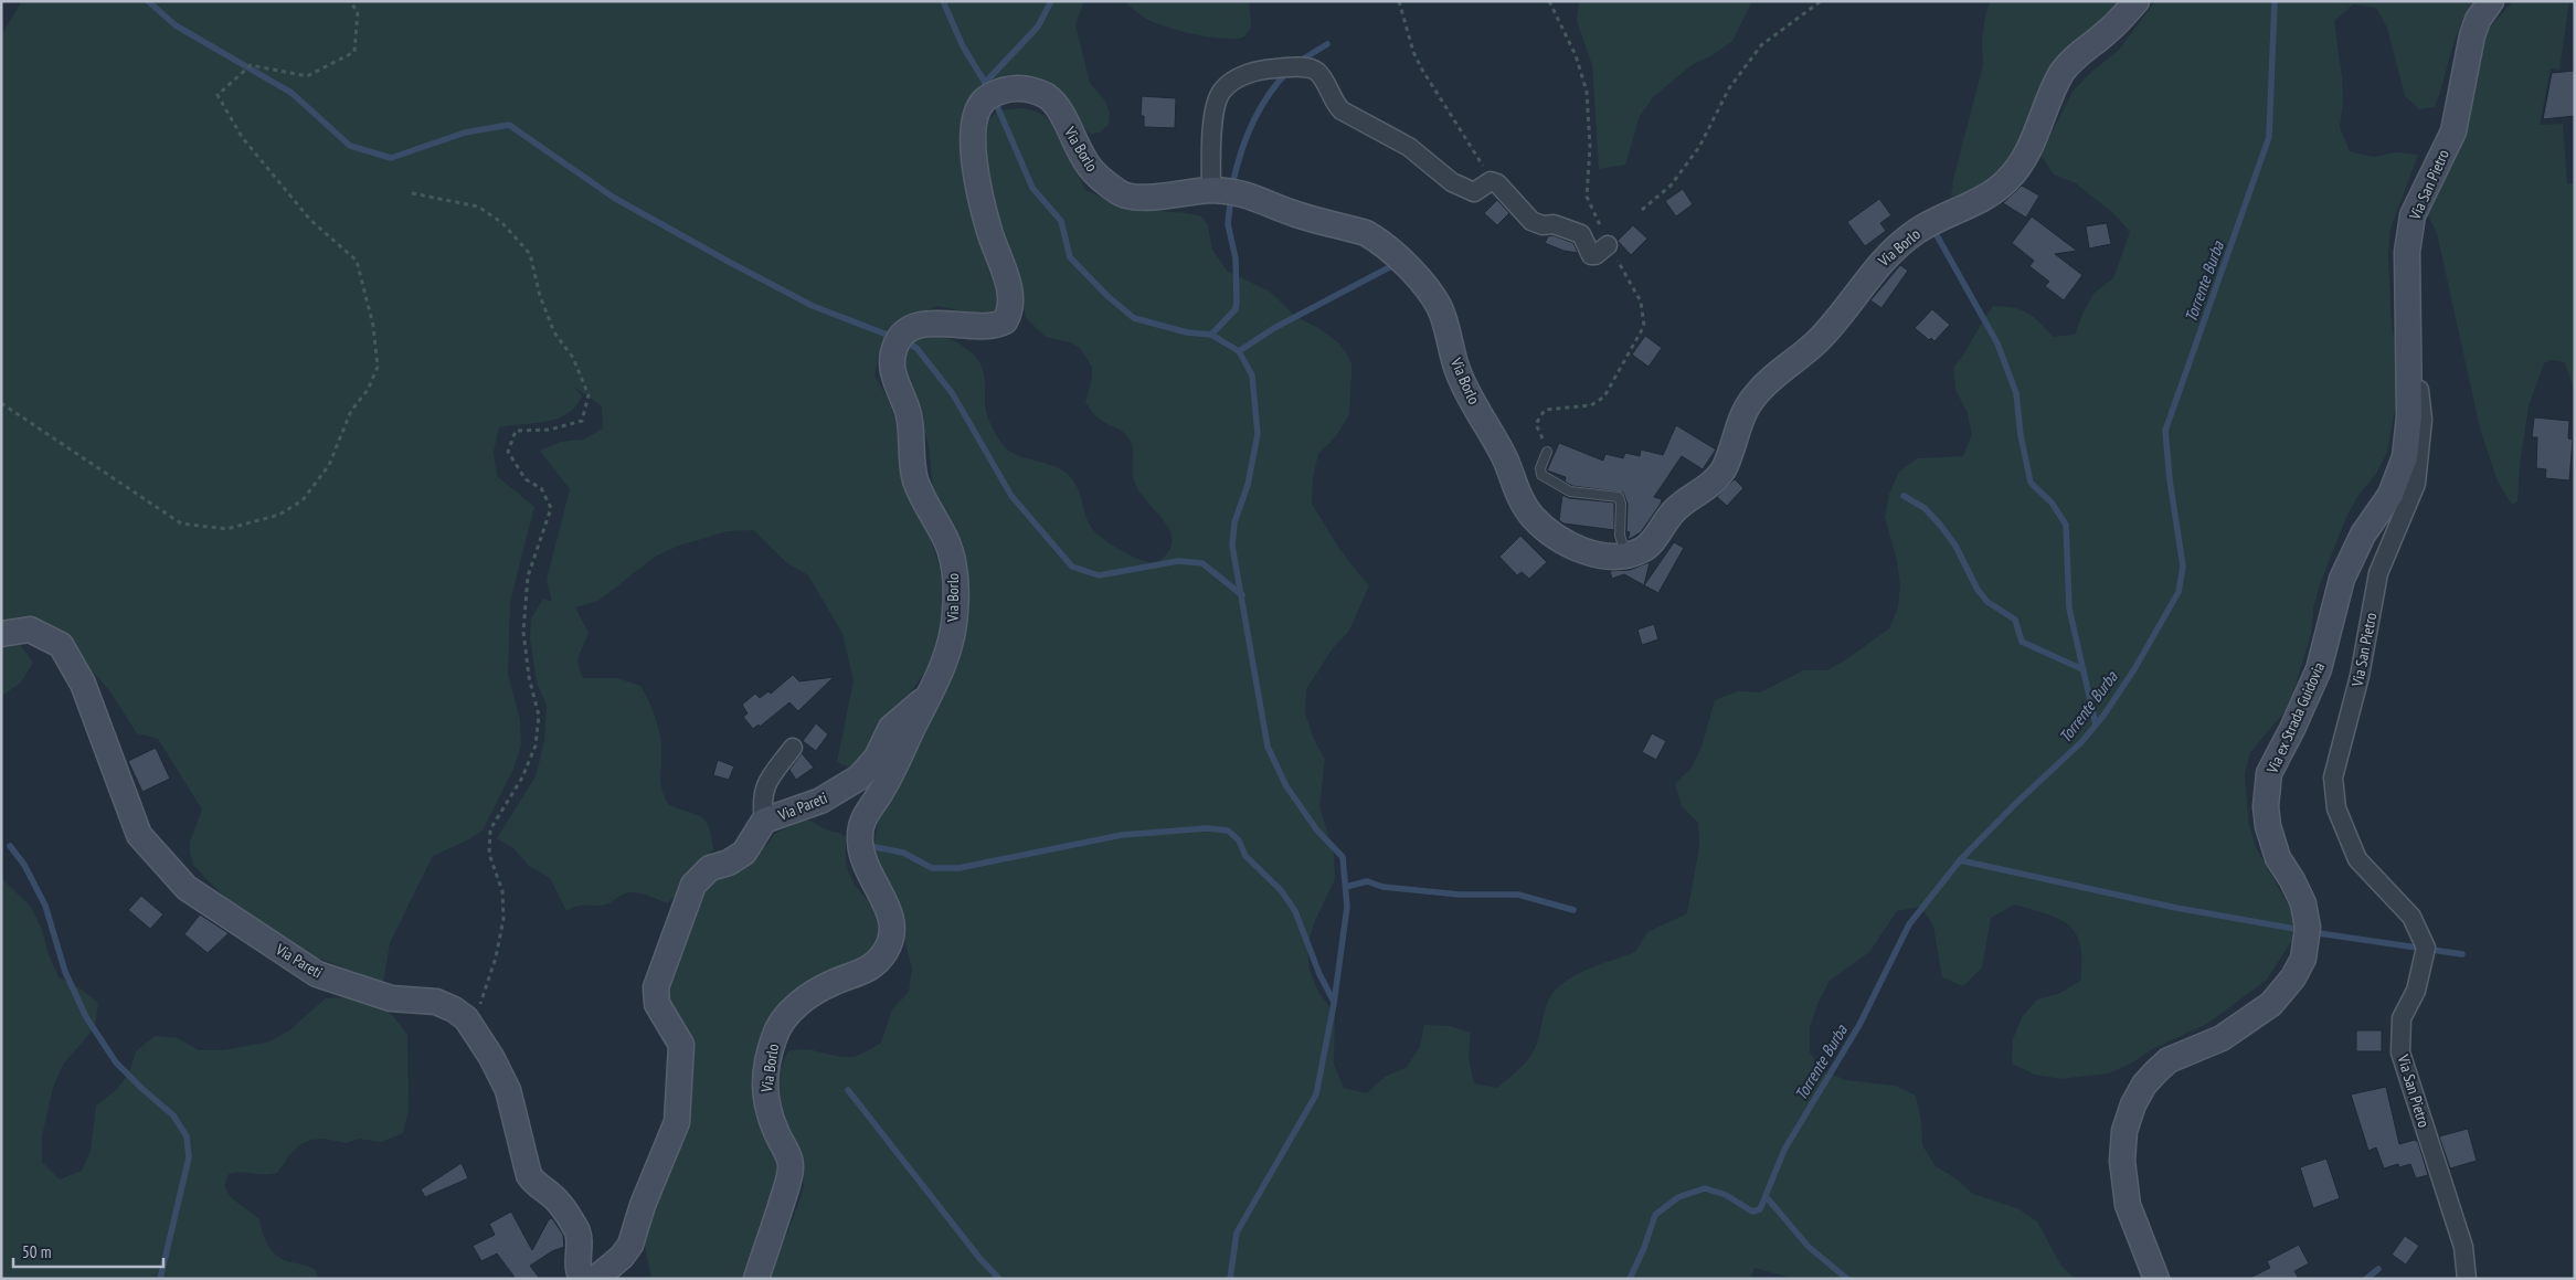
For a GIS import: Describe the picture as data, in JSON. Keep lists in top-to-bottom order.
{
  "streets": {
    "street": [
      "Via Borlo",
      "Via San Pietro",
      "Via ex Strada Guidovia",
      "Via Pareti"
    ]
  },
  "crossings": [
    ["Via Borlo", "Via Pareti"],
    ["Via San Pietro", "Via ex Strada Guidovia"]
  ],
  "water": ["Torrente Burba"],
  "scale_bar": "50 m"
}
